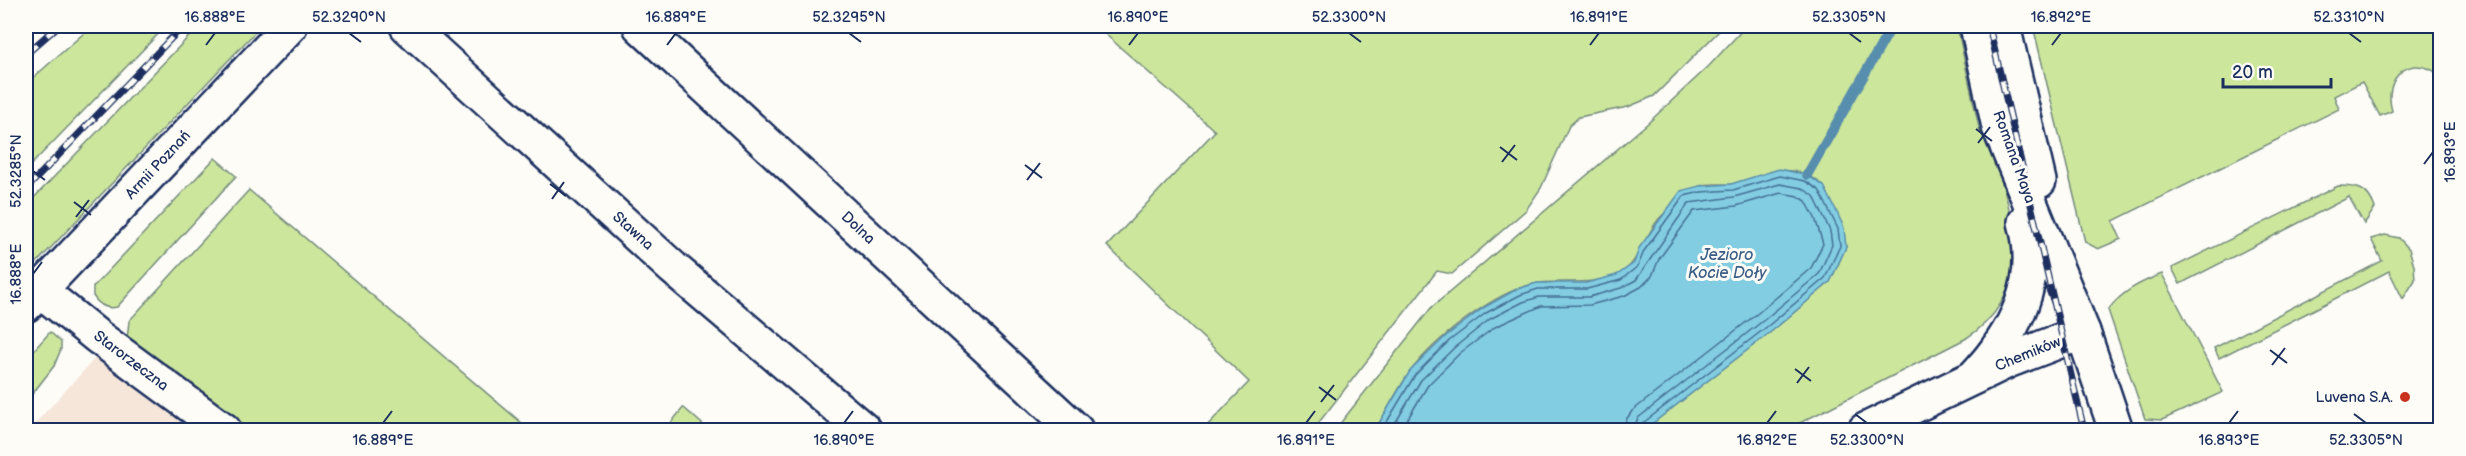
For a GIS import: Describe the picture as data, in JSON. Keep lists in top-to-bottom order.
{
  "streets": {
    "street": [
      "Romana Maya",
      "Armii Poznań",
      "Dolna",
      "Stawna",
      "Chemików",
      "Starorzeczna"
    ]
  },
  "crossings": [
    ["Romana Maya", "Chemików"],
    ["Armii Poznań", "Starorzeczna"]
  ],
  "water": ["Jezioro Kocie Doły"],
  "places": ["Luvena S.A."],
  "scale_bar": "20 m",
  "coordinates": [
    "16.888°E",
    "52.3290°N",
    "16.889°E",
    "52.3295°N",
    "16.890°E",
    "52.3300°N",
    "16.891°E",
    "52.3305°N",
    "16.892°E",
    "52.3310°N",
    "16.893°E",
    "52.3285°N"
  ]
}
